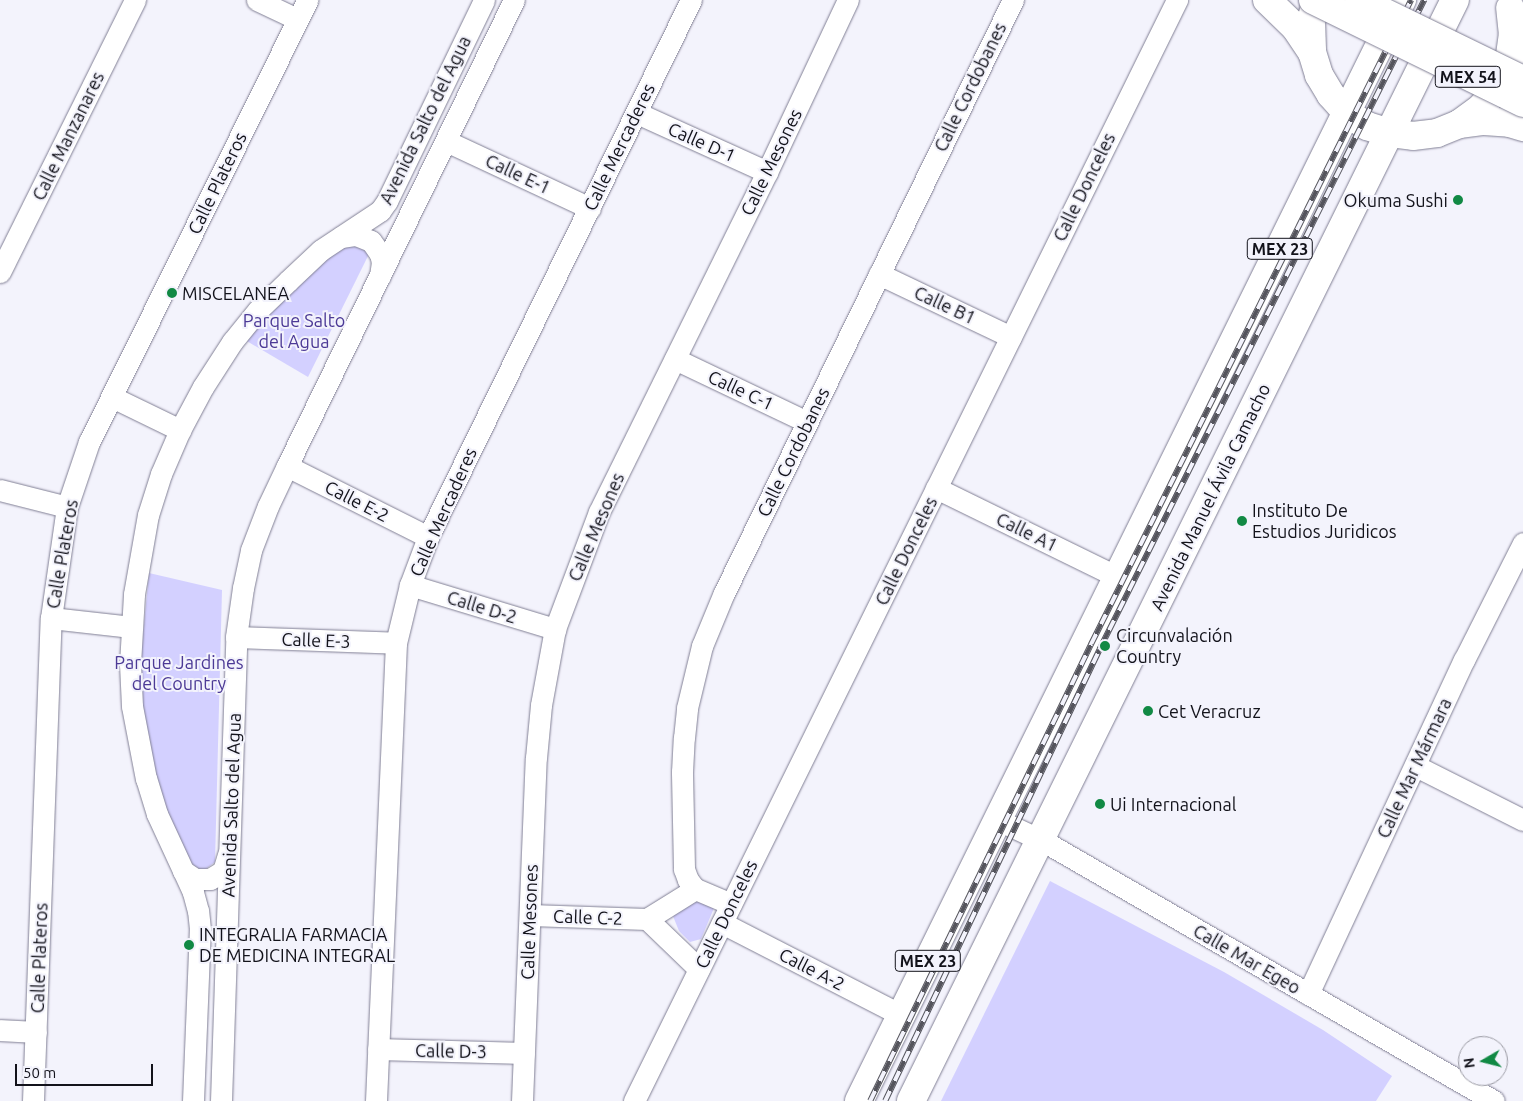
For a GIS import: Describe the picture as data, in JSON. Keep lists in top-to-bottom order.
{
  "streets": {
    "main road": ["MEX 54", "MEX 23", "Avenida Manuel Ávila Camacho"],
    "street": [
      "Calle Cordobanes",
      "Avenida Salto del Agua",
      "Calle Manzanares",
      "Calle D-1",
      "Calle Mercaderes",
      "Calle Mesones",
      "Calle E-1",
      "Calle Plateros",
      "Calle Donceles",
      "Calle B1",
      "Calle C-1",
      "Calle E-2",
      "Calle A1",
      "Calle D-2",
      "Calle E-3",
      "Calle Mar Mármara",
      "Calle C-2",
      "Calle Mar Egeo",
      "Calle A-2",
      "Calle D-3"
    ]
  },
  "crossings": [
    ["Calle Cordobanes", "Calle B1"],
    ["Calle Cordobanes", "Calle C-1"],
    ["Calle Cordobanes", "Calle C-2"],
    ["Avenida Salto del Agua", "Calle E-1"],
    ["Avenida Salto del Agua", "Calle E-2"],
    ["Avenida Salto del Agua", "Calle E-3"],
    ["Calle D-1", "Calle Mercaderes"],
    ["Calle D-1", "Calle Mesones"],
    ["Calle Mercaderes", "Calle E-1"],
    ["Calle Mercaderes", "Calle E-2"],
    ["Calle Mercaderes", "Calle D-2"],
    ["Calle Mercaderes", "Calle E-3"],
    ["Calle Mercaderes", "Calle D-3"],
    ["Calle Mesones", "Calle C-1"],
    ["Calle Mesones", "Calle D-2"],
    ["Calle Mesones", "Calle C-2"],
    ["Calle Mesones", "Calle D-3"],
    ["Calle Donceles", "Calle B1"],
    ["Calle Donceles", "Calle A1"],
    ["Calle Donceles", "Calle C-2"],
    ["Calle Donceles", "Calle A-2"],
    ["MEX 23", "Calle A1"],
    ["MEX 23", "Calle Mar Egeo"],
    ["MEX 23", "Calle A-2"],
    ["Avenida Manuel Ávila Camacho", "Calle Mar Egeo"],
    ["Calle Mar Mármara", "Calle Mar Egeo"]
  ],
  "parks": ["Parque Salto del Agua", "Parque Jardines del Country"],
  "places": [
    "Okuma Sushi",
    "MISCELANEA",
    "Instituto De Estudios Juridicos",
    "Circunvalación Country",
    "Cet Veracruz",
    "Ui Internacional",
    "INTEGRALIA FARMACIA DE MEDICINA INTEGRAL"
  ],
  "scale_bar": "50 m",
  "north": "left"
}
